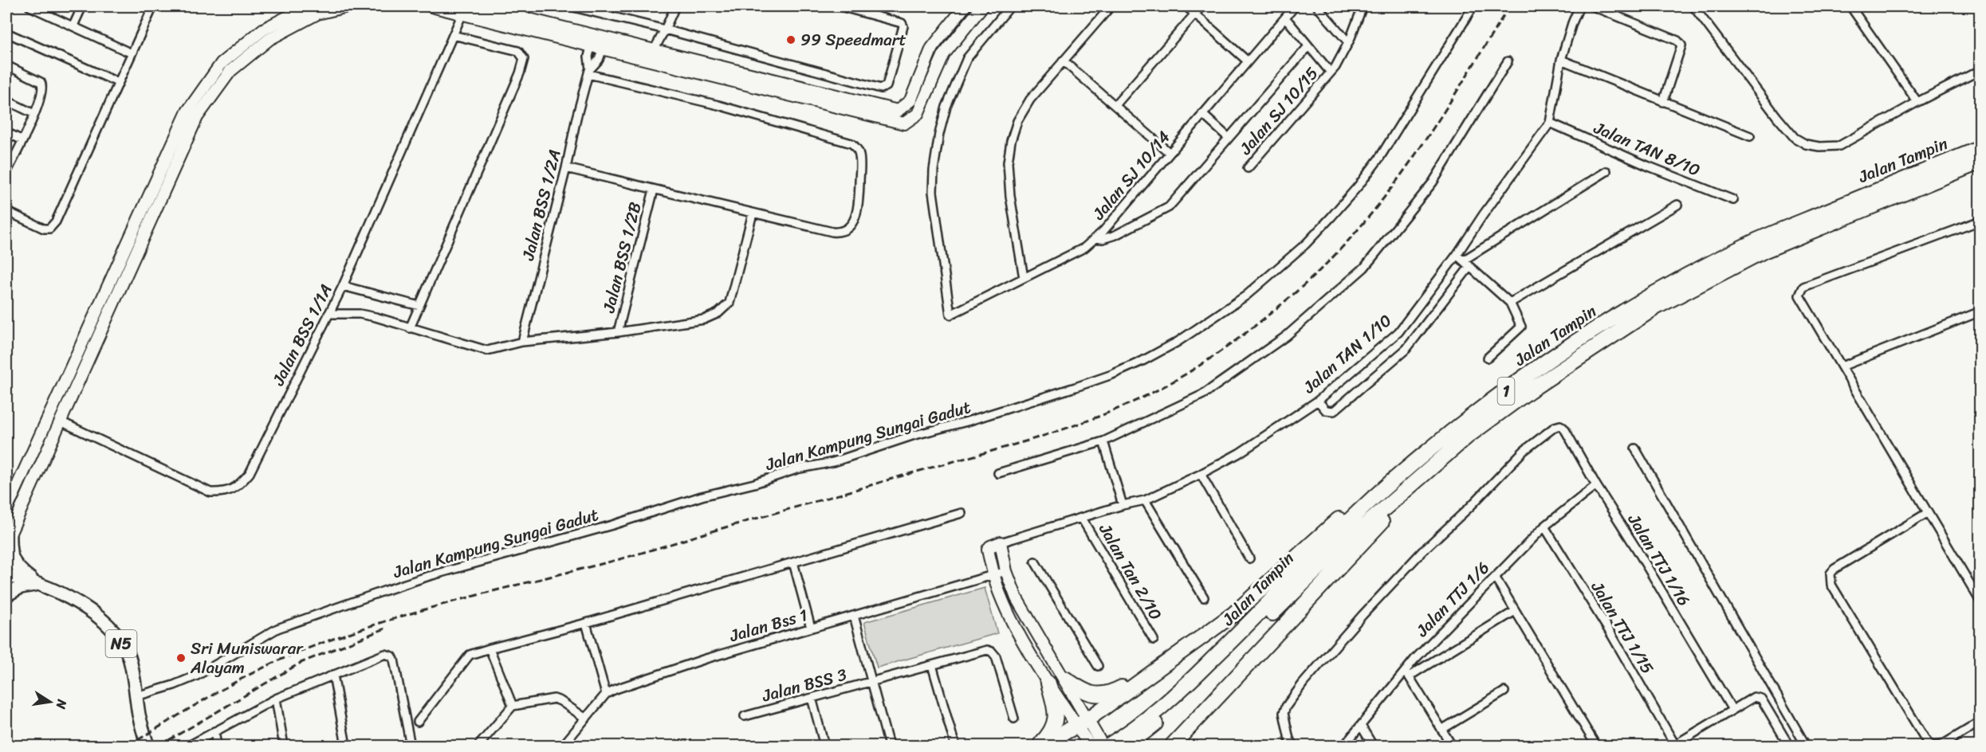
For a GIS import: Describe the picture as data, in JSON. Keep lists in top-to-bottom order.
{
  "streets": {
    "highway": ["Jalan Tampin", "1"],
    "main road": ["N5"],
    "street": [
      "Jalan SJ 10/15",
      "Jalan TAN 8/10",
      "Jalan SJ 10/14",
      "Jalan BSS 1/2A",
      "Jalan BSS 1/2B",
      "Jalan BSS 1/1A",
      "Jalan TAN 1/10",
      "Jalan Kampung Sungai Gadut",
      "Jalan TTJ 1/16",
      "Jalan Tan 2/10",
      "Jalan TTJ 1/6",
      "Jalan Bss 1",
      "Jalan TTJ 1/15",
      "Jalan BSS 3"
    ]
  },
  "crossings": [
    ["Jalan TAN 8/10", "Jalan TAN 1/10"],
    ["Jalan TAN 1/10", "Jalan Tan 2/10"],
    ["Jalan Kampung Sungai Gadut", "N5"],
    ["Jalan TTJ 1/16", "Jalan TTJ 1/6"],
    ["Jalan TTJ 1/6", "Jalan TTJ 1/15"]
  ],
  "places": ["99 Speedmart", "Sri Muniswarar Alayam"],
  "north": "right"
}
